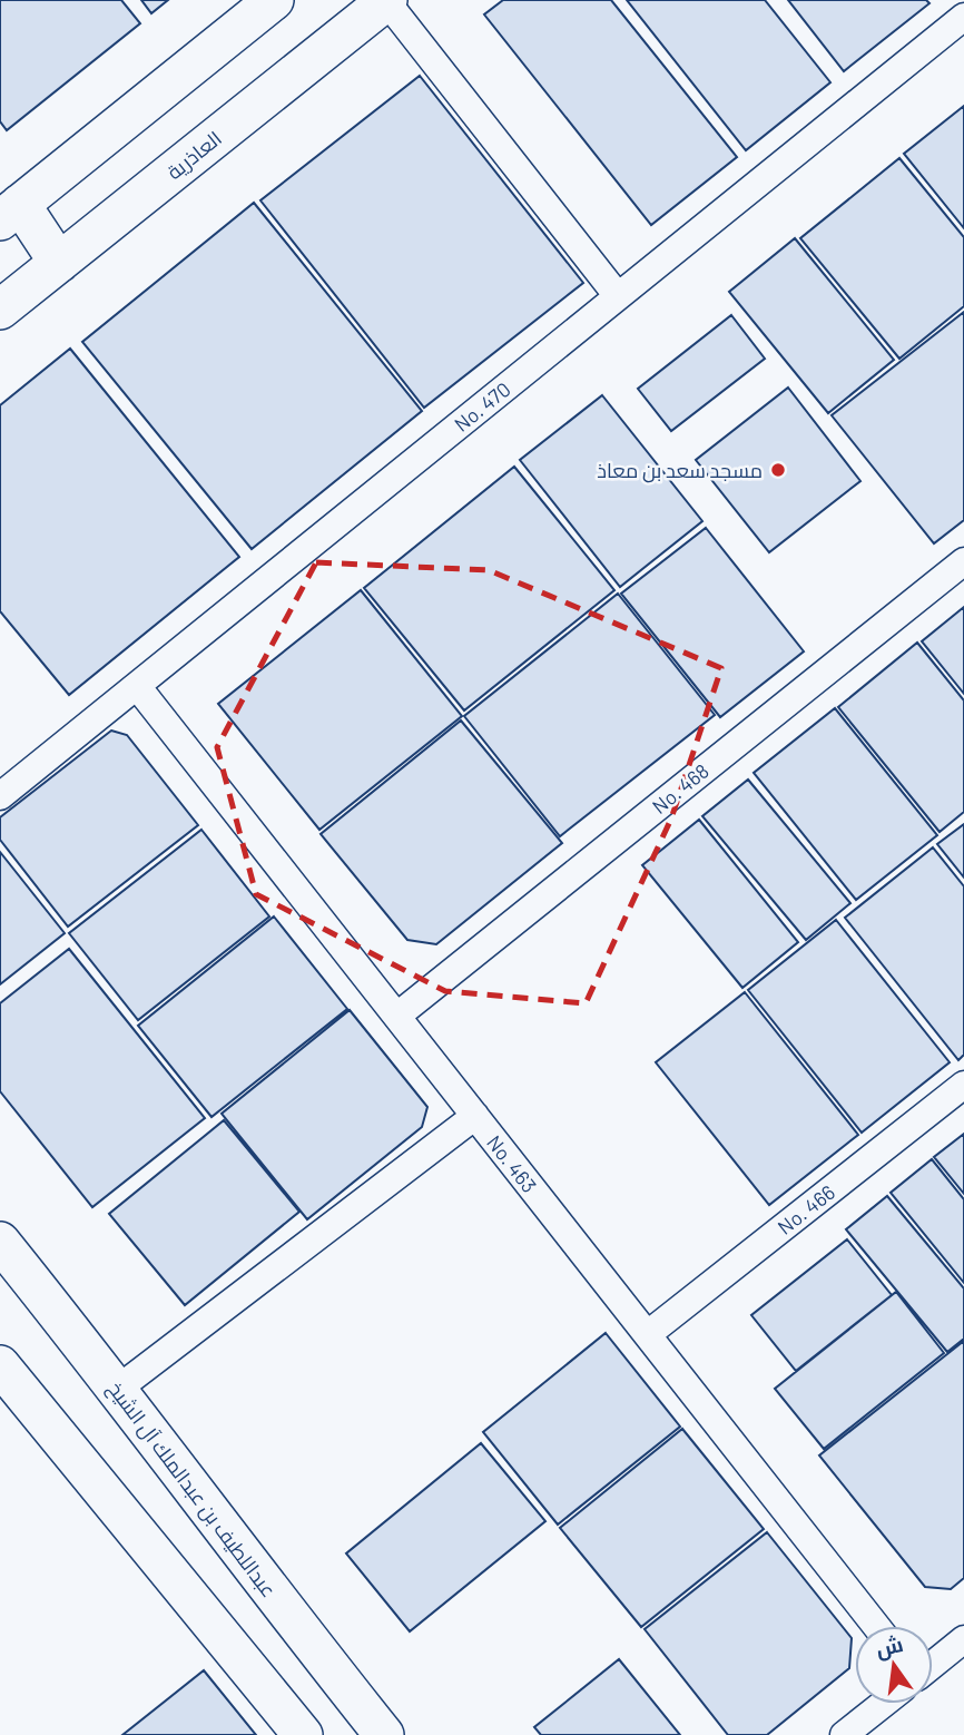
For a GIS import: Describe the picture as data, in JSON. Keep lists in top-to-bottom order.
{
  "streets": {
    "street": [
      "العاذرية",
      "No. 470",
      "No. 468",
      "No. 463",
      "No. 466",
      "عبداللطيف بن عبدالملك آل الشيخ"
    ]
  },
  "crossings": [
    ["No. 470", "No. 463"],
    ["No. 468", "No. 463"],
    ["No. 463", "No. 466"]
  ],
  "places": ["مسجد سعد بن معاذ"],
  "north": "top"
}
